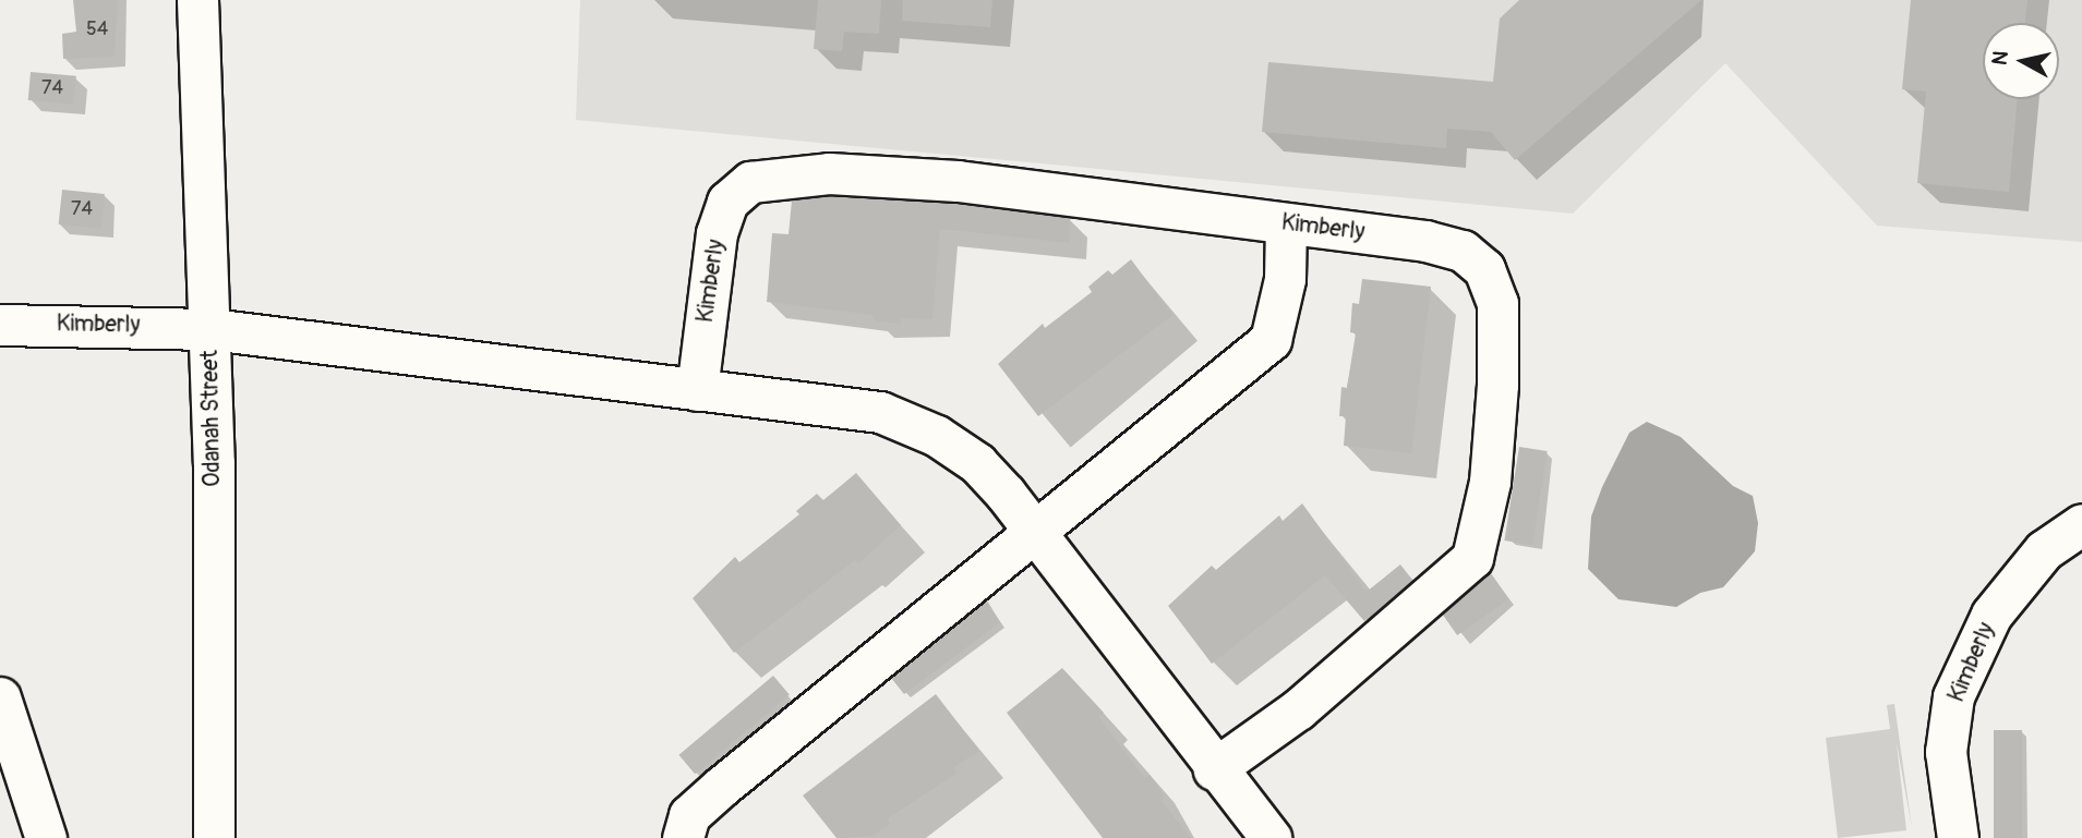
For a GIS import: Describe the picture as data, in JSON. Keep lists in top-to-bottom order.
{
  "streets": {
    "street": ["Kimberly", "Odanah Street"]
  },
  "crossings": [
    ["Kimberly", "Odanah Street"]
  ],
  "house_numbers": ["54", "74", "74"],
  "north": "left"
}
